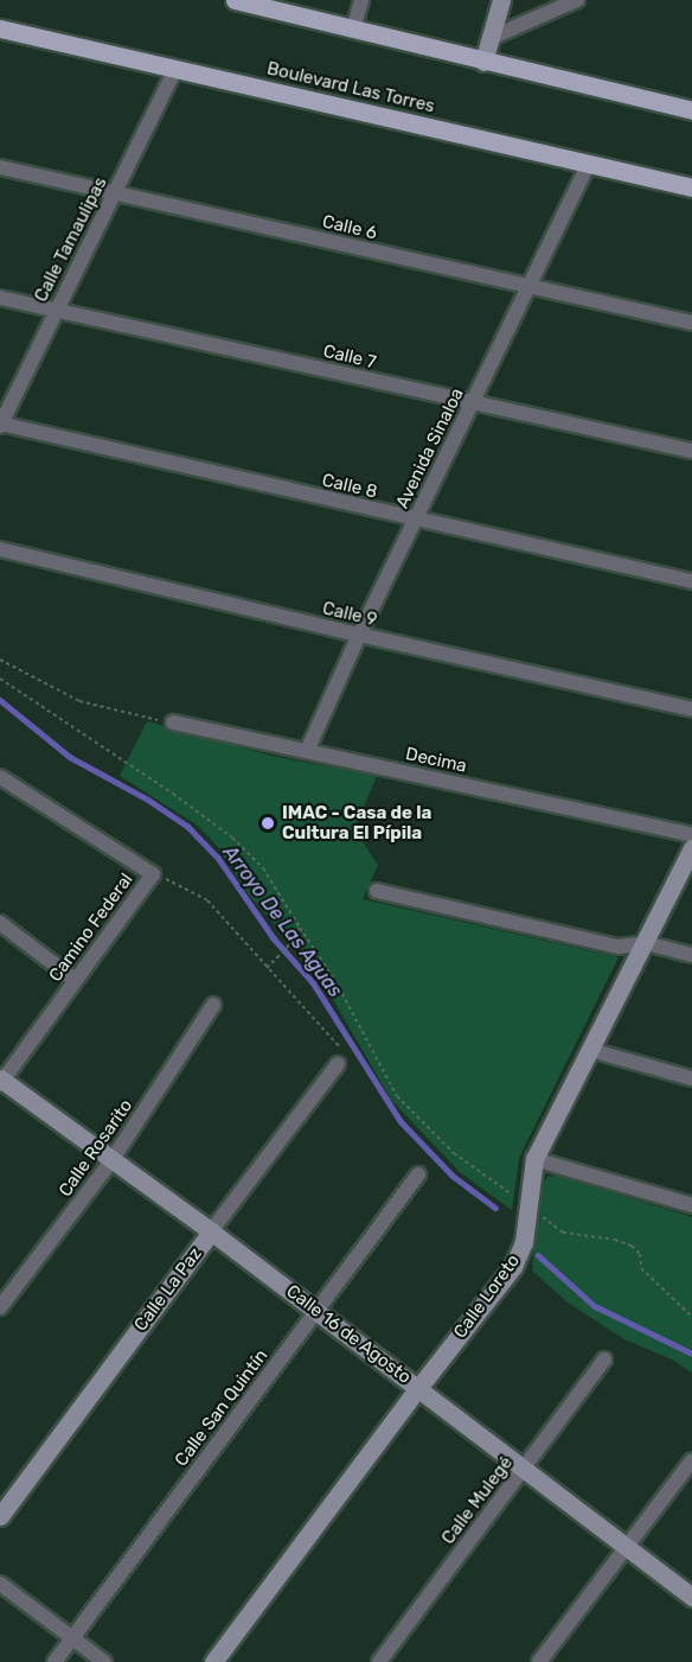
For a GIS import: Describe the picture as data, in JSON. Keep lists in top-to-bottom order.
{
  "streets": {
    "main road": ["Boulevard Las Torres"],
    "street": [
      "Calle 6",
      "Calle Tamaulipas",
      "Calle 7",
      "Avenida Sinaloa",
      "Calle 8",
      "Calle 9",
      "Decima",
      "Camino Federal",
      "Calle Rosarito",
      "Calle La Paz",
      "Calle Loreto",
      "Calle 16 de Agosto",
      "Calle San Quintín",
      "Calle Mulegé"
    ]
  },
  "crossings": [
    ["Boulevard Las Torres", "Calle Tamaulipas"],
    ["Boulevard Las Torres", "Avenida Sinaloa"],
    ["Calle 6", "Calle Tamaulipas"],
    ["Calle 6", "Avenida Sinaloa"],
    ["Calle Tamaulipas", "Calle 7"],
    ["Calle Tamaulipas", "Calle 8"],
    ["Calle 7", "Avenida Sinaloa"],
    ["Avenida Sinaloa", "Calle 8"],
    ["Avenida Sinaloa", "Calle 9"],
    ["Avenida Sinaloa", "Decima"],
    ["Camino Federal", "Calle 16 de Agosto"],
    ["Calle Rosarito", "Calle 16 de Agosto"],
    ["Calle La Paz", "Calle 16 de Agosto"],
    ["Calle Loreto", "Calle 16 de Agosto"],
    ["Calle 16 de Agosto", "Calle San Quintín"],
    ["Calle 16 de Agosto", "Calle Mulegé"]
  ],
  "water": ["Arroyo De Las Aguas"],
  "places": ["IMAC - Casa de la Cultura El Pípila"]
}
